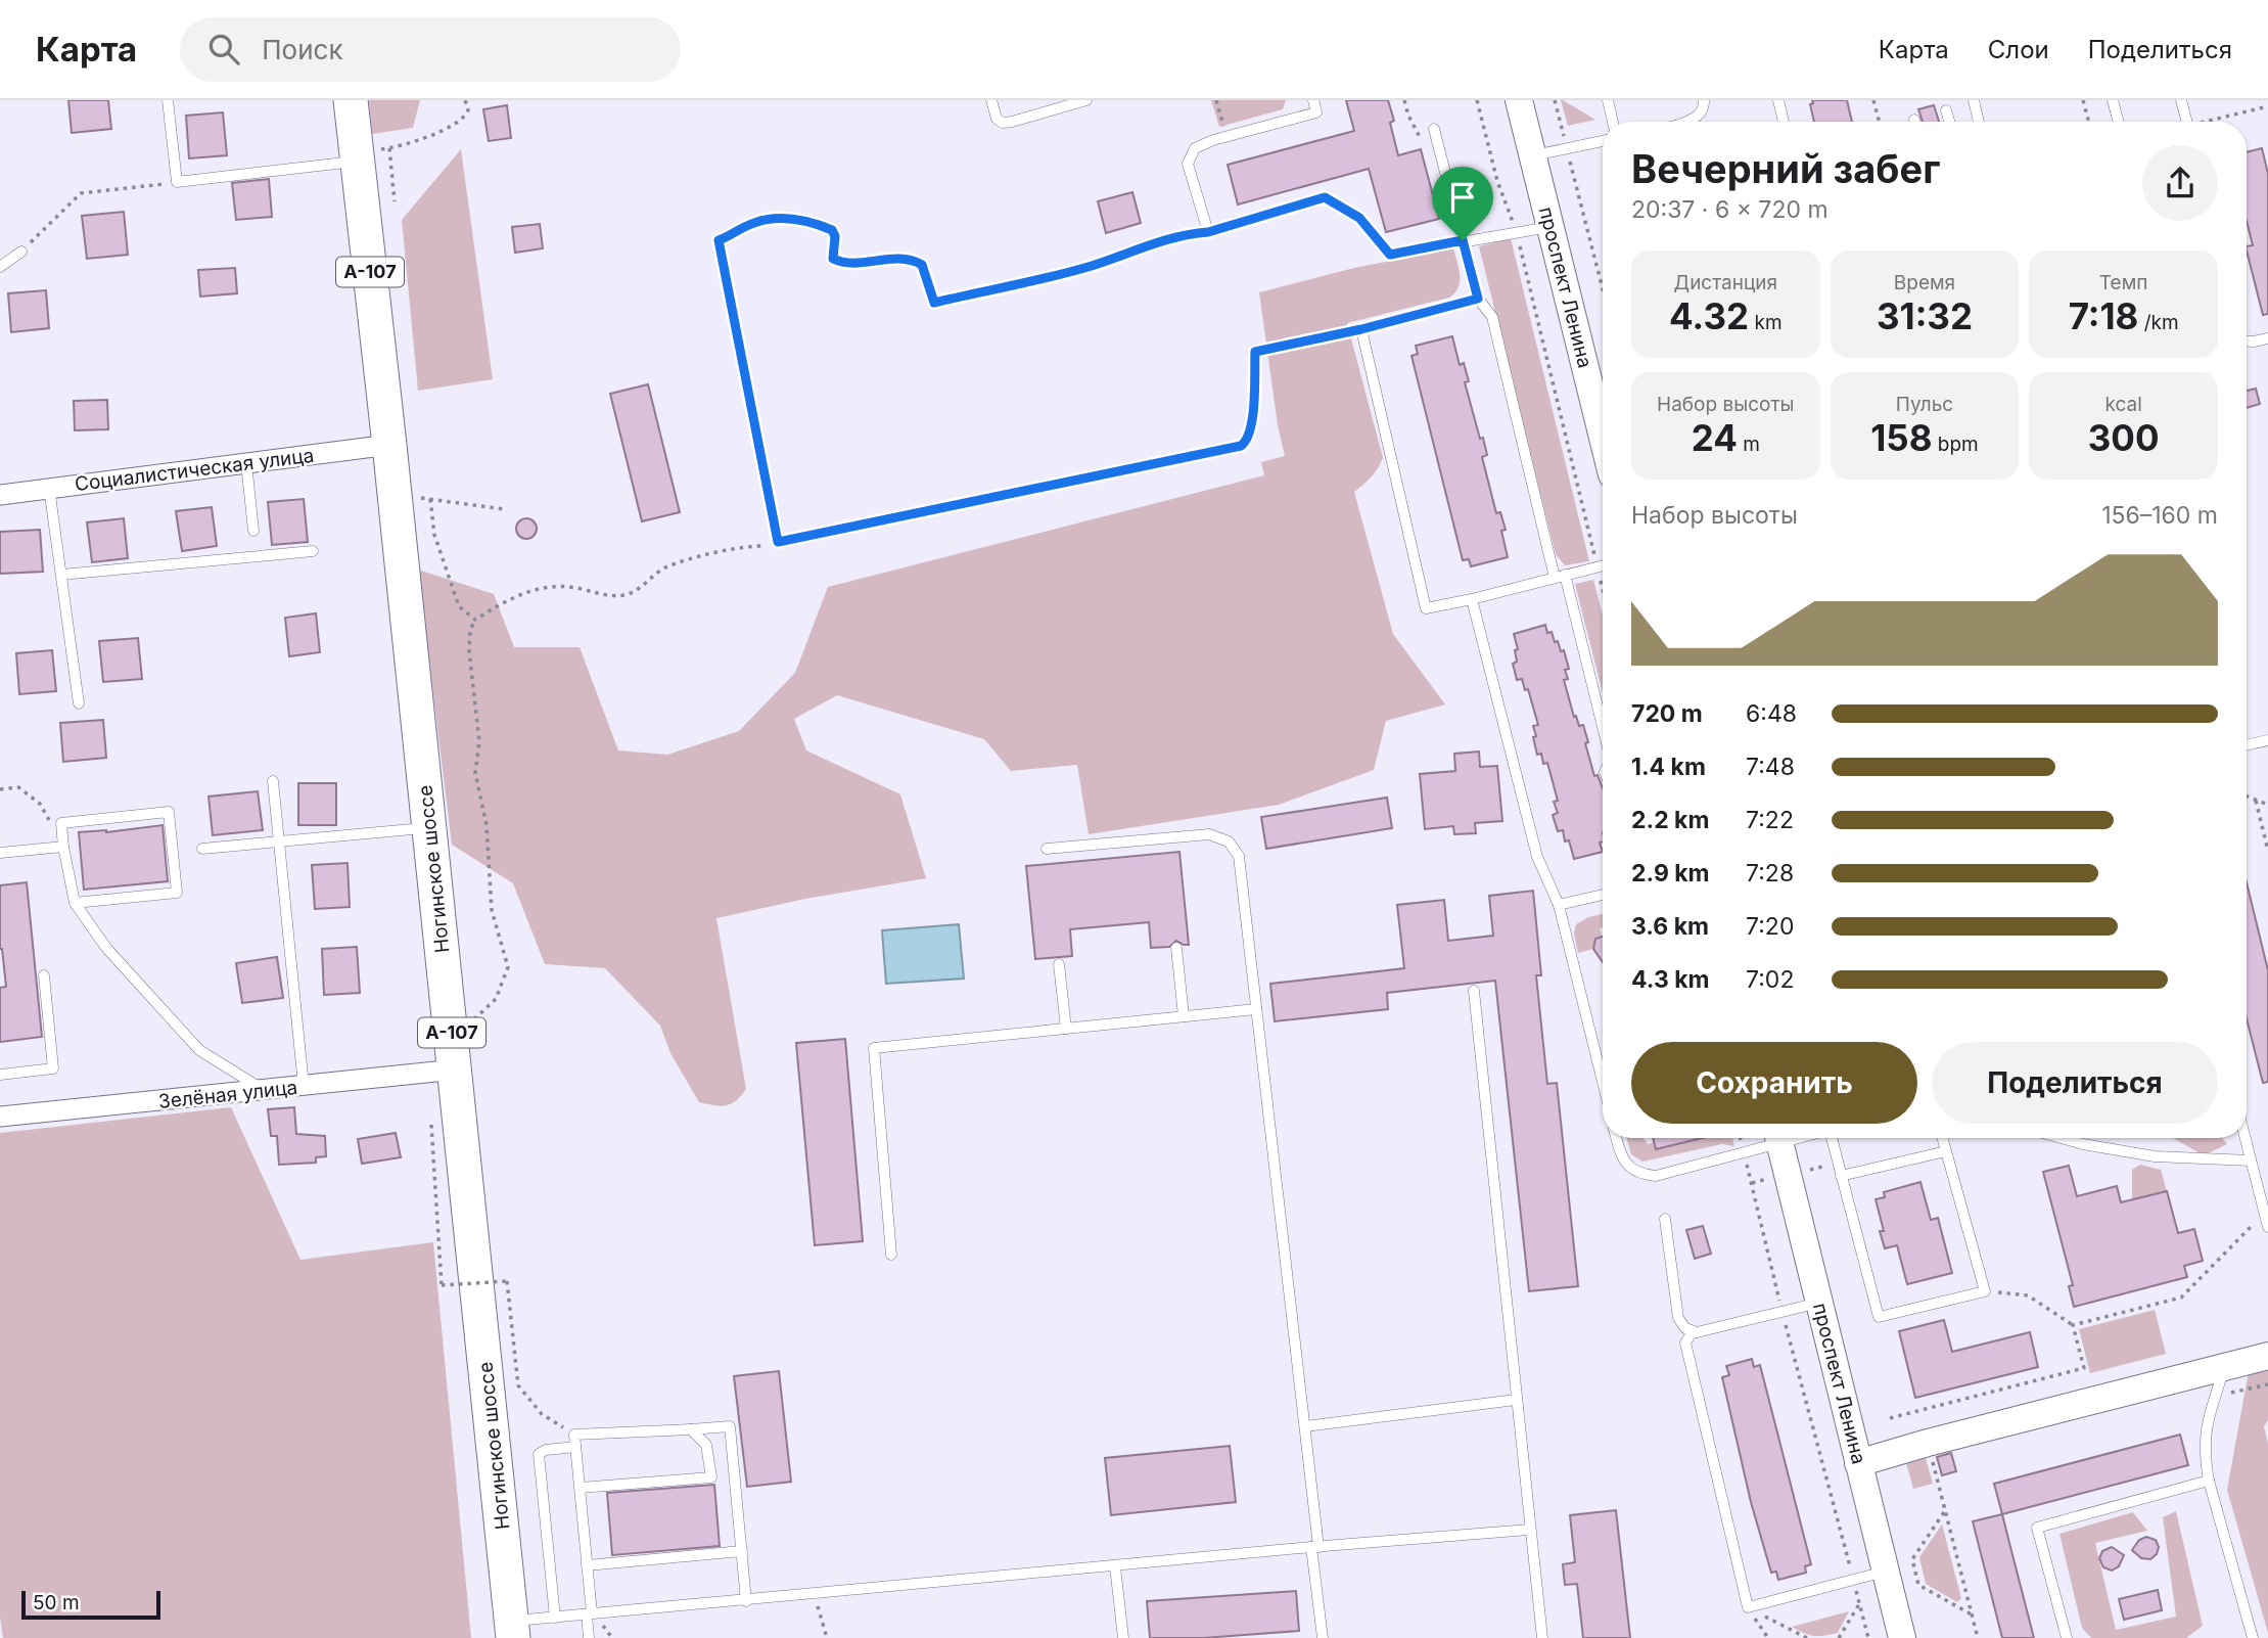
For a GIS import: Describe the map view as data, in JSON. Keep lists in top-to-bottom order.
{
  "streets": {
    "highway": ["А-107", "Ногинское шоссе"],
    "main road": ["проспект Ленина"],
    "street": ["Социалистическая улица", "Зелёная улица"]
  },
  "crossings": [
    ["Социалистическая улица", "Ногинское шоссе"],
    ["Ногинское шоссе", "Зелёная улица"]
  ],
  "scale_bar": "50 m",
  "page": {
    "header": "Карта",
    "search": "Поиск",
    "nav": ["Карта", "Слои", "Поделиться"],
    "heading": ["Вечерний забег", "20:37 · 6 × 720 m"],
    "stats": [
      ["Дистанция", "4.32 km"],
      ["Время", "31:32"],
      ["Темп", "7:18 /km"],
      ["Набор высоты", "24 m"],
      ["Пульс", "158 bpm"],
      ["kcal", "300"]
    ],
    "chart": ["Набор высоты", "156–160 m"],
    "list": [
      {
        "name": "720 m",
        "note": "6:48"
      },
      {
        "name": "1.4 km",
        "note": "7:48"
      },
      {
        "name": "2.2 km",
        "note": "7:22"
      },
      {
        "name": "2.9 km",
        "note": "7:28"
      },
      {
        "name": "3.6 km",
        "note": "7:20"
      },
      {
        "name": "4.3 km",
        "note": "7:02"
      }
    ],
    "buttons": ["Сохранить", "Поделиться"],
    "scale": "50 m"
  }
}
